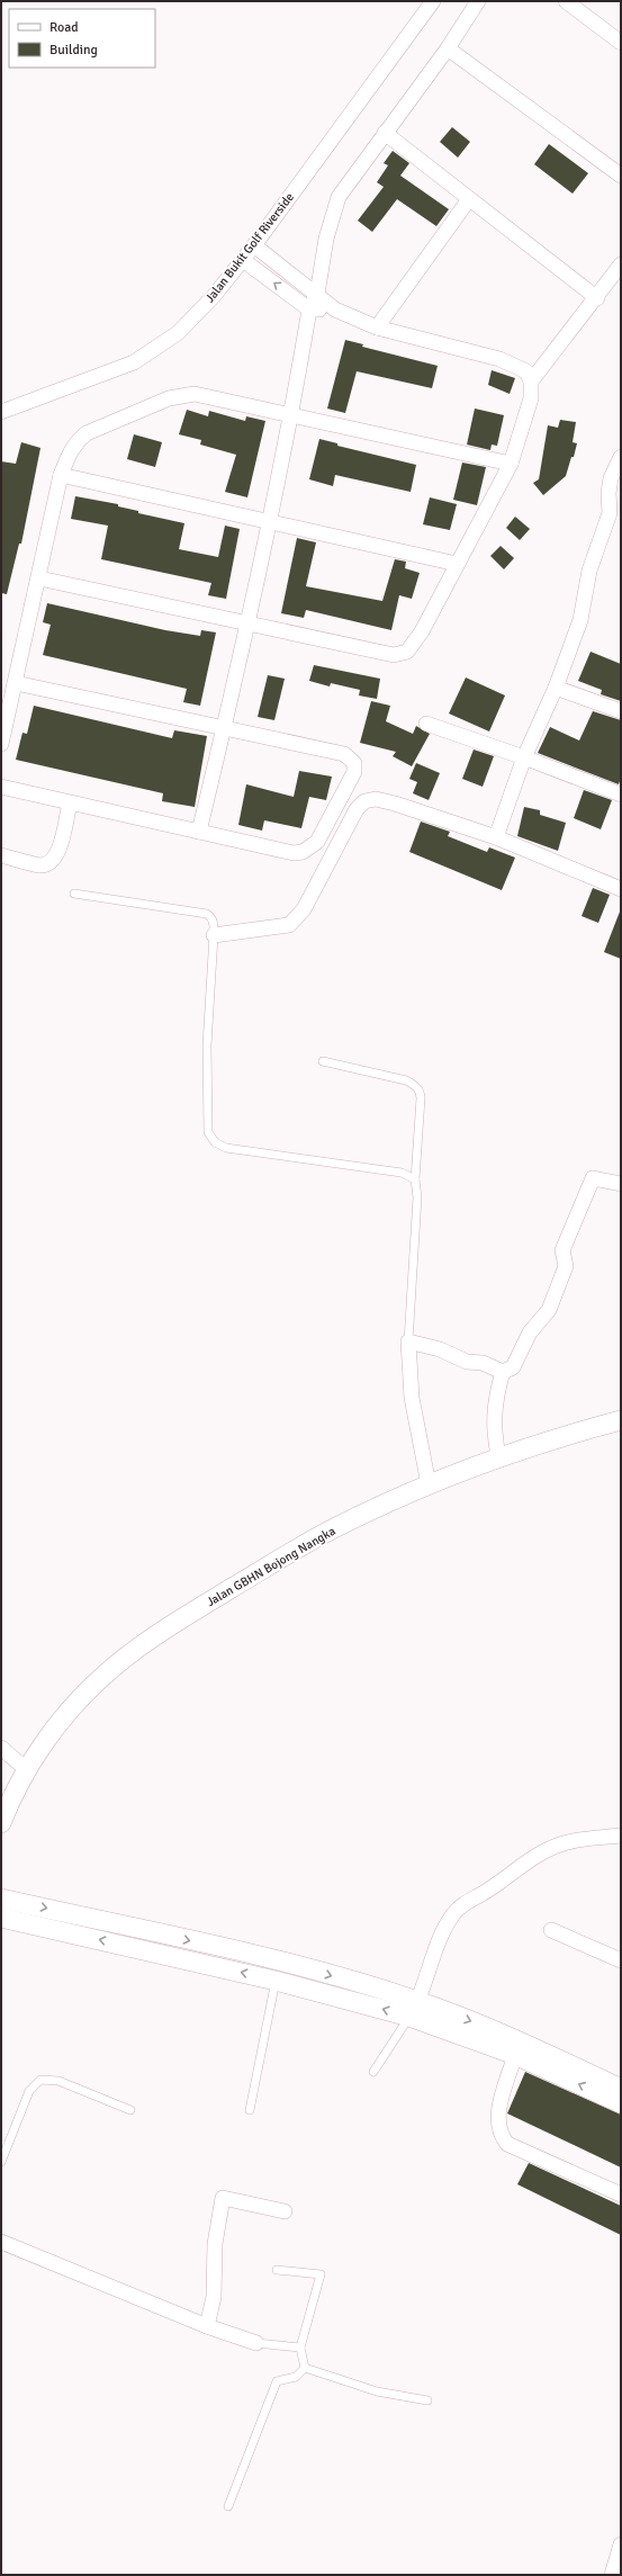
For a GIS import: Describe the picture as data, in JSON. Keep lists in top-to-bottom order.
{
  "streets": {
    "street": ["Jalan Bukit Golf Riverside", "Jalan GBHN Bojong Nangka"]
  },
  "legend": ["Road", "Building"]
}
